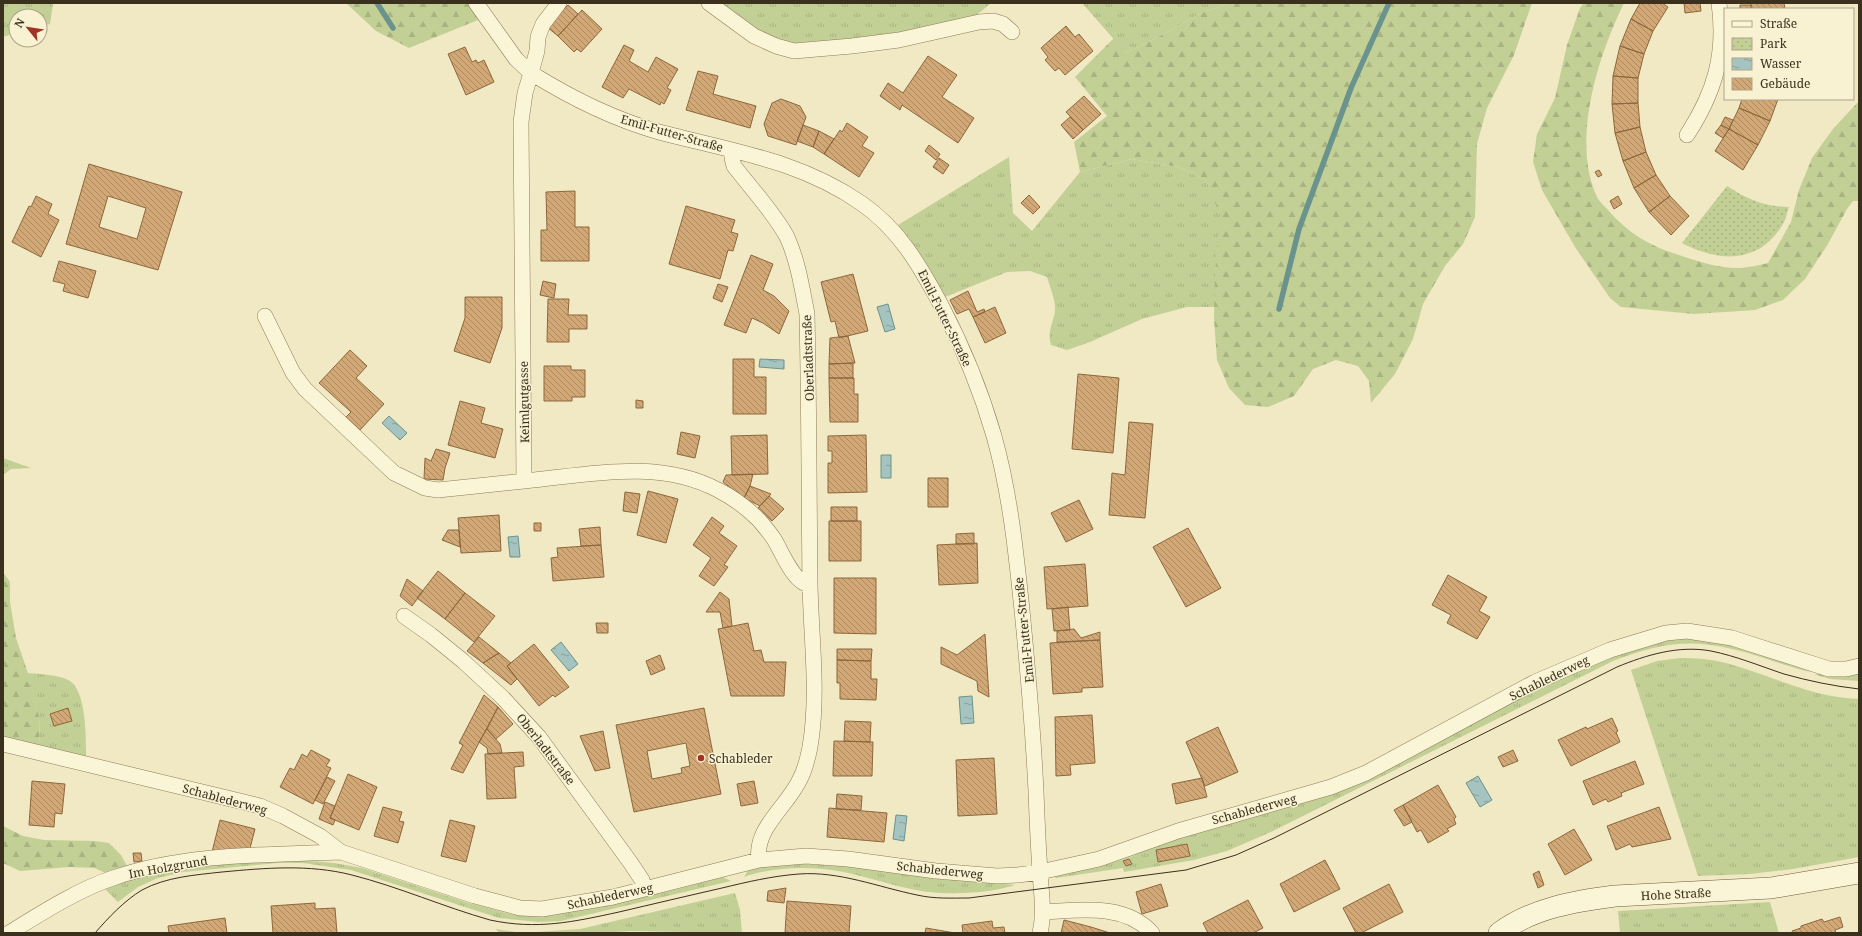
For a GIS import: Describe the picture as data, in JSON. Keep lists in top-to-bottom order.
{
  "streets": {
    "main road": ["Hohe Straße"],
    "street": [
      "Emil-Futter-Straße",
      "Oberladtstraße",
      "Keimlgutgasse",
      "Schablederweg",
      "Im Holzgrund"
    ]
  },
  "crossings": [
    ["Emil-Futter-Straße", "Oberladtstraße"],
    ["Emil-Futter-Straße", "Keimlgutgasse"],
    ["Emil-Futter-Straße", "Schablederweg"],
    ["Oberladtstraße", "Schablederweg"],
    ["Schablederweg", "Im Holzgrund"]
  ],
  "places": ["Schableder"],
  "legend": [
    "Straße",
    "Park",
    "Wasser",
    "Gebäude"
  ],
  "north": "top left"
}
